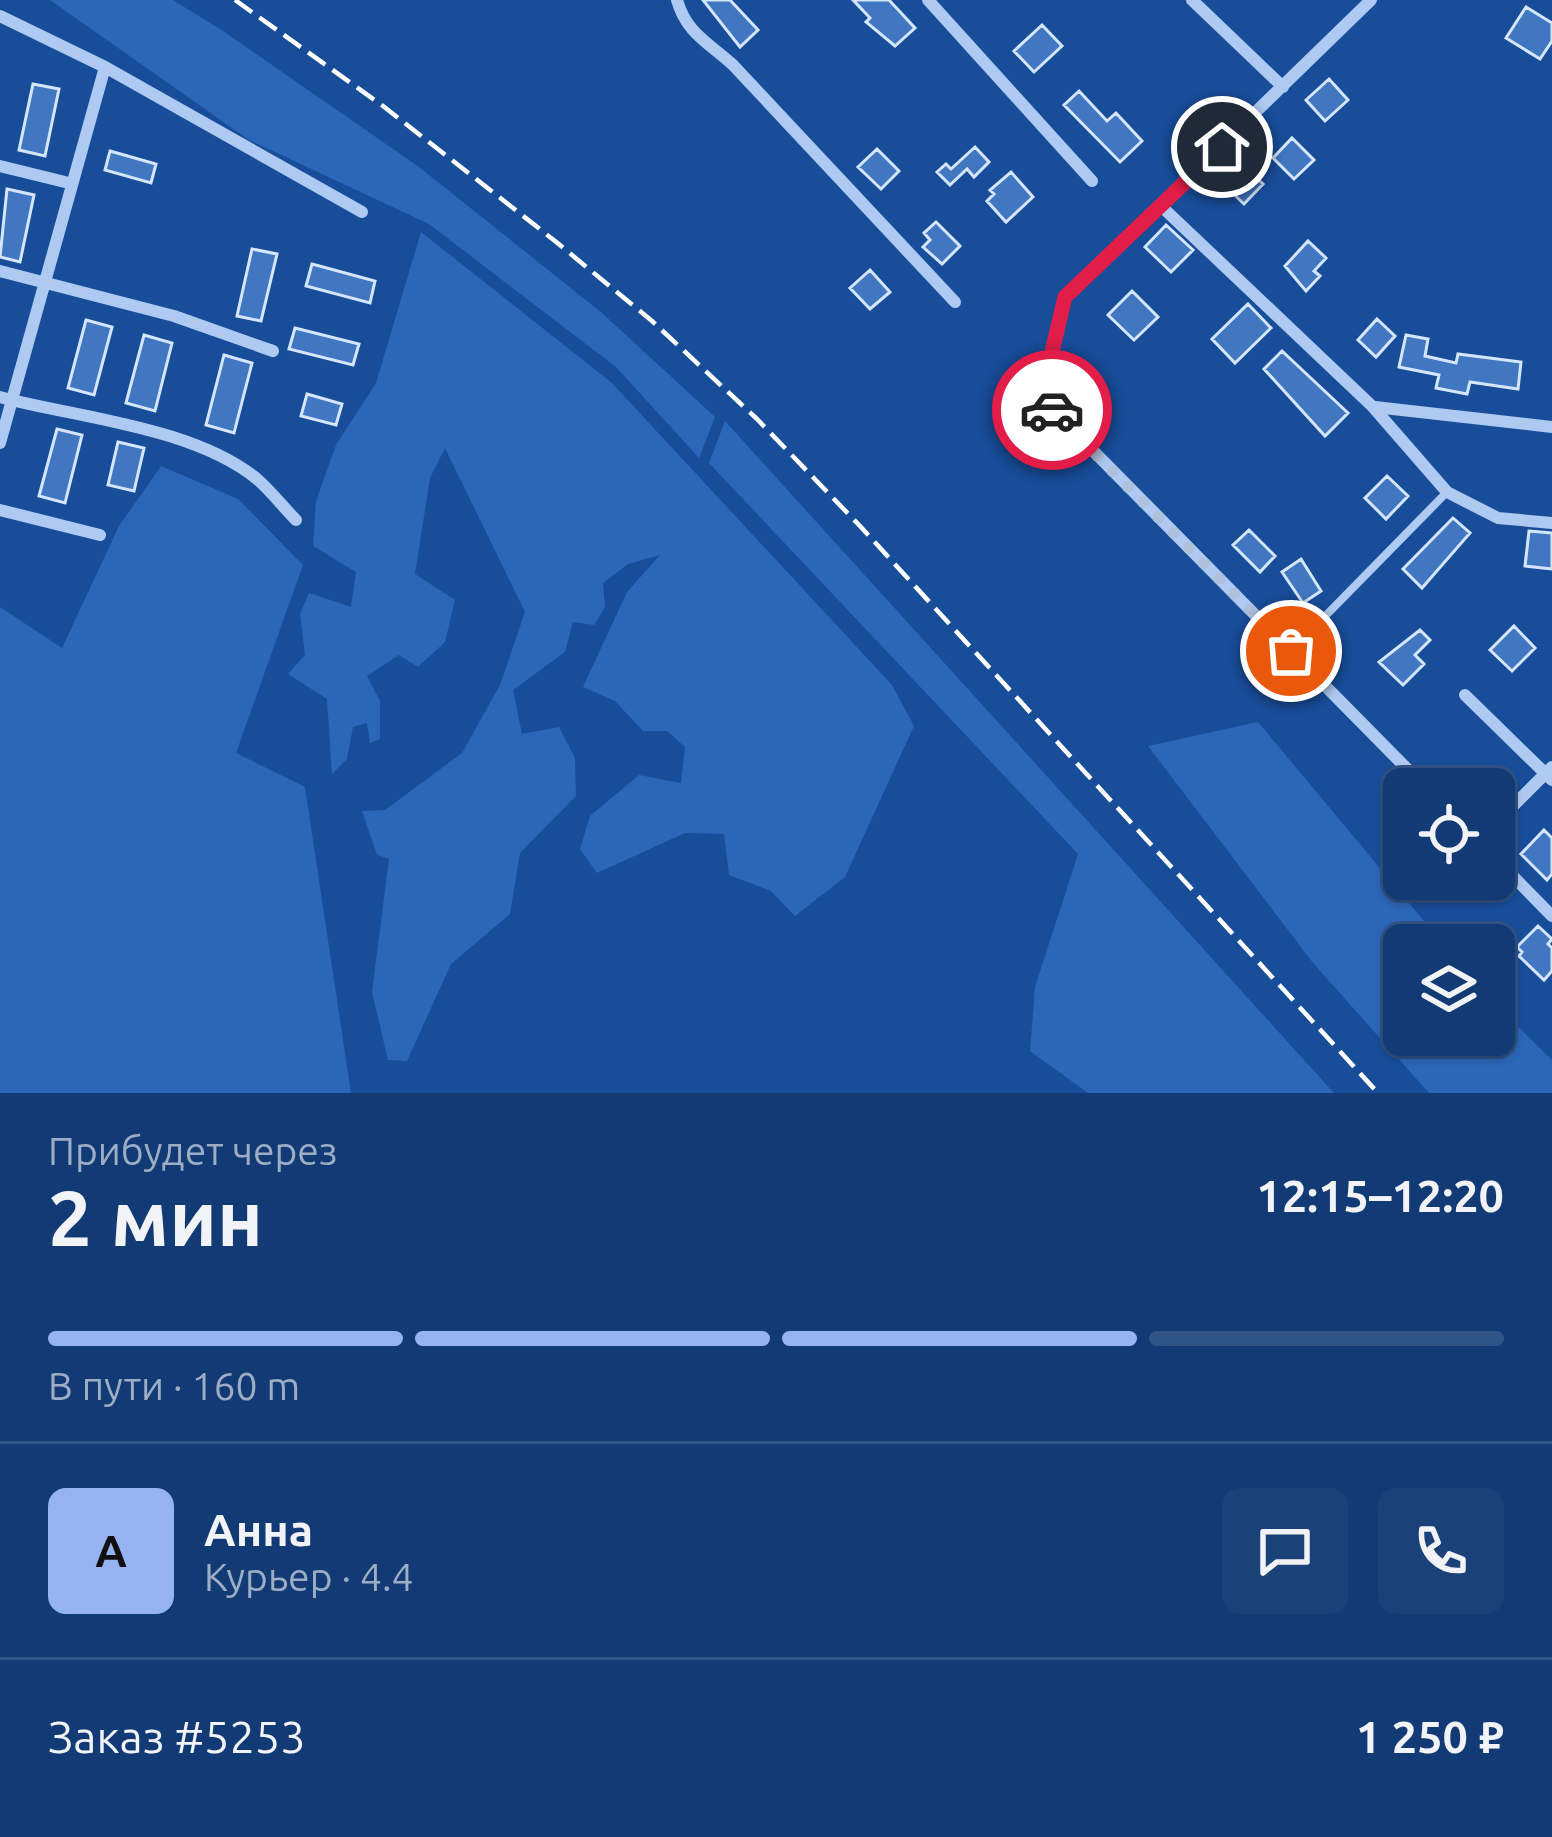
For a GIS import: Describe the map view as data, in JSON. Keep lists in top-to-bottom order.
{
  "page": {
    "heading": ["2 мин", "Прибудет через", "12:15–12:20"],
    "panel": [
      "Анна",
      "Курьер · 4.4",
      "Заказ #5253",
      "1 250 ₽"
    ],
    "bar": "В пути · 160 m",
    "round": "А"
  }
}
